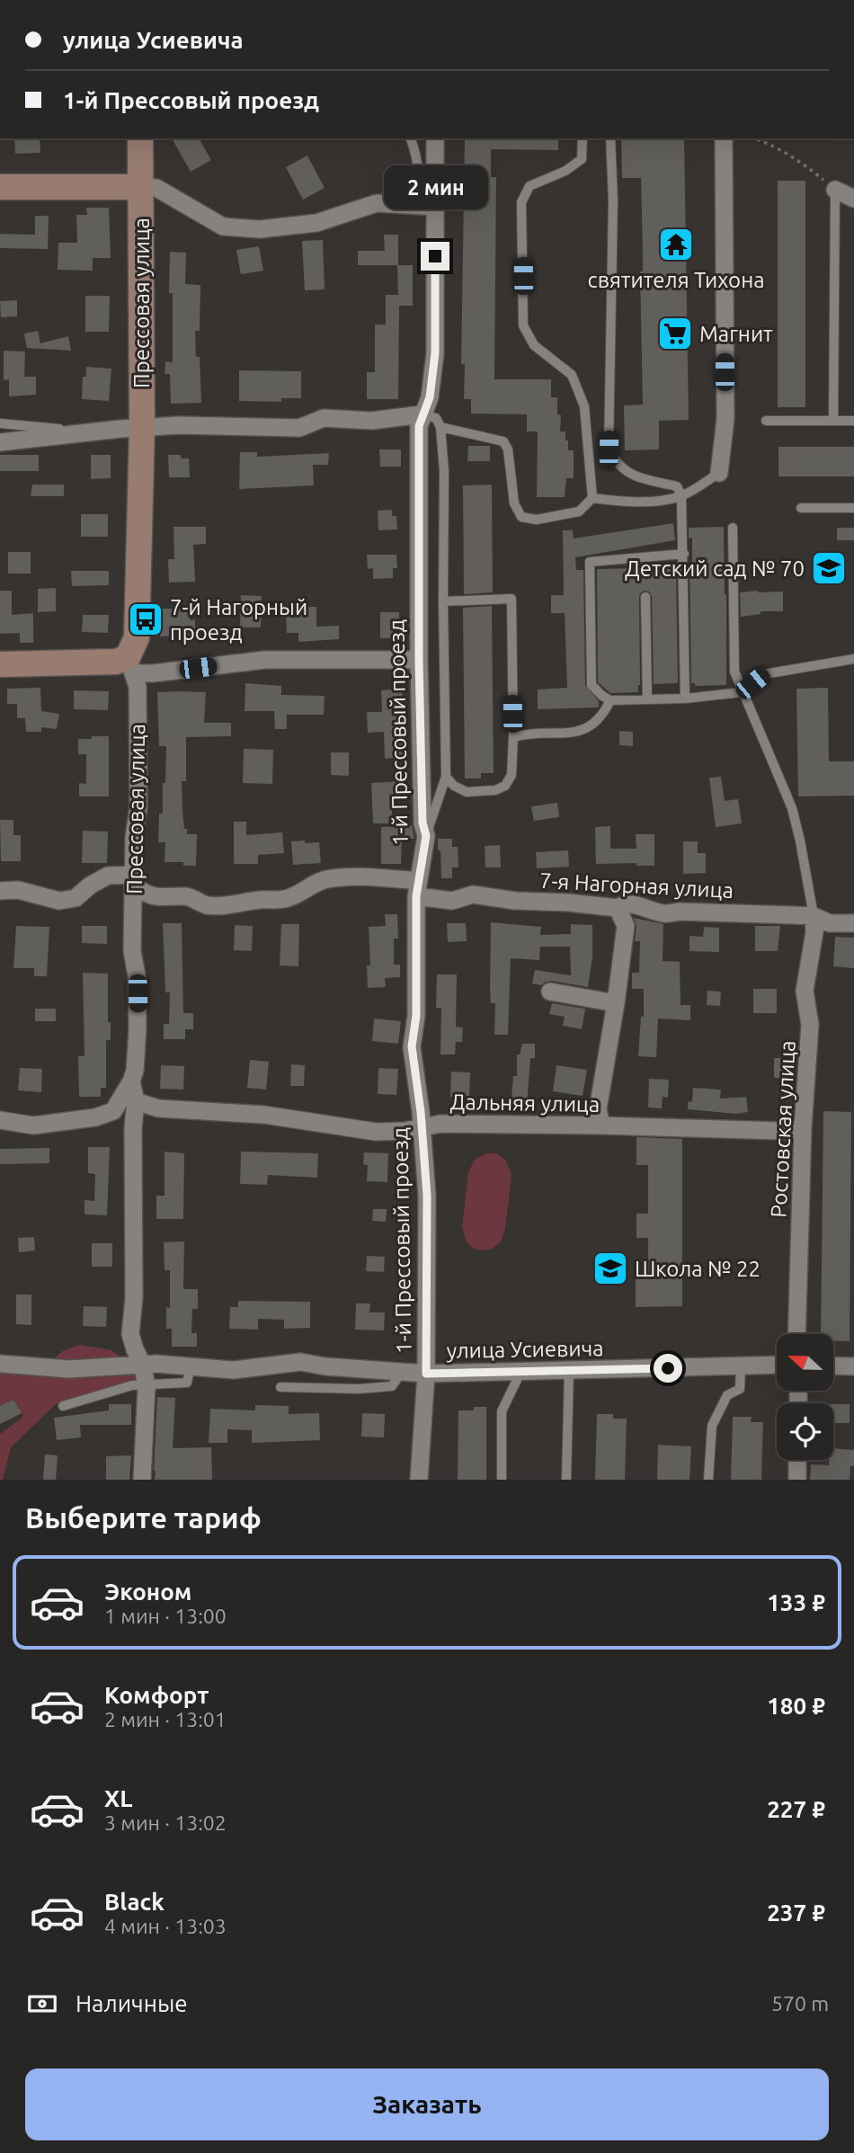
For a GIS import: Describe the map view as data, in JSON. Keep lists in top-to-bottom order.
{
  "streets": {
    "street": [
      "Прессовая улица",
      "1-й Прессовый проезд",
      "7-я Нагорная улица",
      "Дальняя улица",
      "Ростовская улица",
      "улица Усиевича"
    ]
  },
  "crossings": [
    ["Прессовая улица", "7-я Нагорная улица"],
    ["Прессовая улица", "Дальняя улица"],
    ["Прессовая улица", "улица Усиевича"],
    ["1-й Прессовый проезд", "7-я Нагорная улица"],
    ["1-й Прессовый проезд", "Дальняя улица"],
    ["1-й Прессовый проезд", "улица Усиевича"],
    ["7-я Нагорная улица", "Ростовская улица"],
    ["Дальняя улица", "Ростовская улица"]
  ],
  "places": {
    "temple": ["святителя Тихона"],
    "supermarket": ["Магнит"],
    "school or university": ["Детский сад № 70", "Школа № 22"],
    "bus stop": ["7-й Нагорный проезд"]
  },
  "north": "left",
  "page": {
    "banner": ["улица Усиевича", "1-й Прессовый проезд"],
    "bubble": "2 мин",
    "heading": "Выберите тариф",
    "list": [
      {
        "name": "Эконом",
        "note": "1 мин · 13:00",
        "value": "133 ₽"
      },
      {
        "name": "Комфорт",
        "note": "2 мин · 13:01",
        "value": "180 ₽"
      },
      {
        "name": "XL",
        "note": "3 мин · 13:02",
        "value": "227 ₽"
      },
      {
        "name": "Black",
        "note": "4 мин · 13:03",
        "value": "237 ₽"
      }
    ],
    "pay": ["Наличные", "570 m"],
    "buttons": "Заказать"
  }
}
